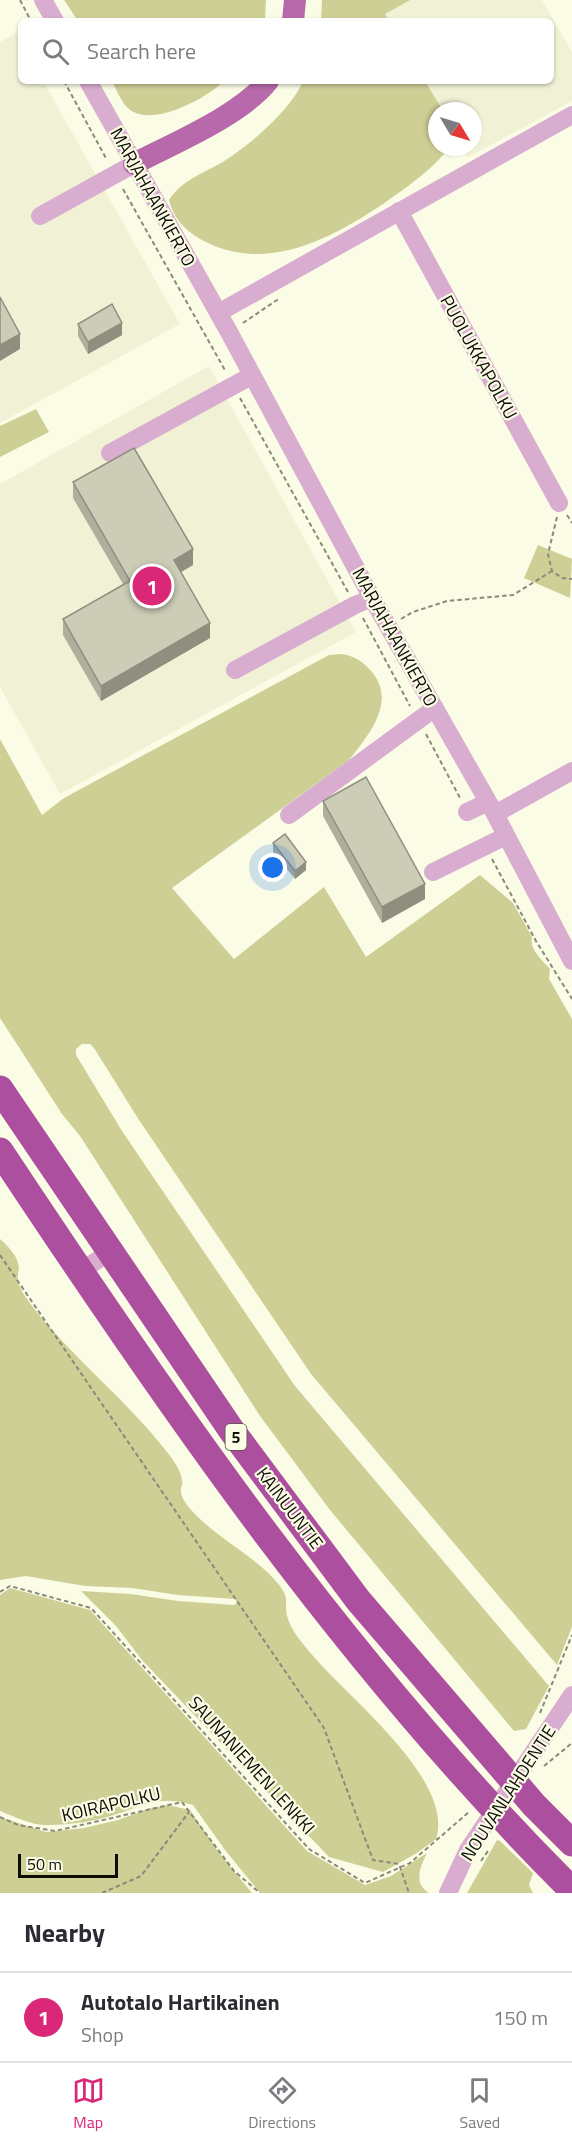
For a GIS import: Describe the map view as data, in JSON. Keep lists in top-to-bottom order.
{
  "streets": {
    "highway": ["5", "KAINUUNTIE"],
    "street": ["MARJAHAANKIERTO", "PUOLUKKAPOLKU", "NOUVANLAHDENTIE"],
    "path": ["SAUNANIEMEN LENKKI", "KOIRAPOLKU"]
  },
  "crossings": [
    ["KAINUUNTIE", "SAUNANIEMEN LENKKI"]
  ],
  "scale_bar": "50 m",
  "north": "bottom right",
  "page": {
    "search": "Search here",
    "pins": "1",
    "scale": "50 m",
    "heading": "Nearby",
    "list": [
      {
        "mark": "1",
        "name": "Autotalo Hartikainen",
        "note": "Shop",
        "value": "150 m"
      }
    ],
    "nav": ["Map", "Directions", "Saved"]
  }
}
